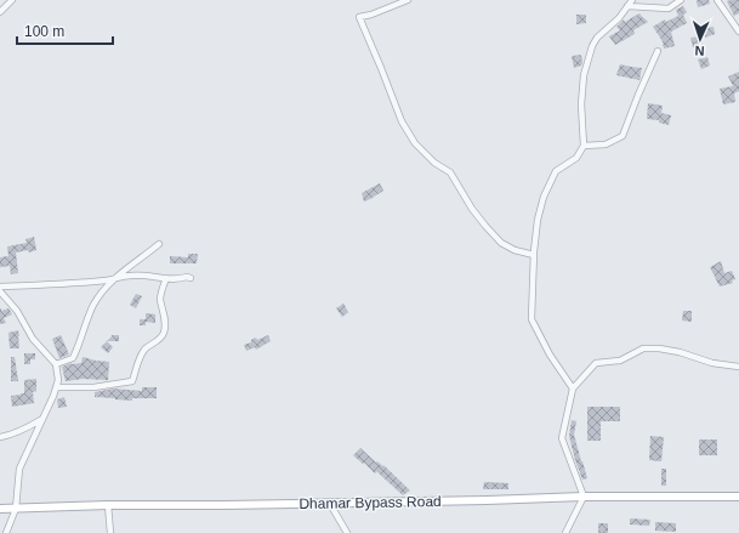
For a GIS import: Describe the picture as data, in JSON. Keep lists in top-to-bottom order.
{
  "streets": {
    "main road": ["Dhamar Bypass Road"]
  },
  "scale_bar": "100 m",
  "north": "bottom"
}
